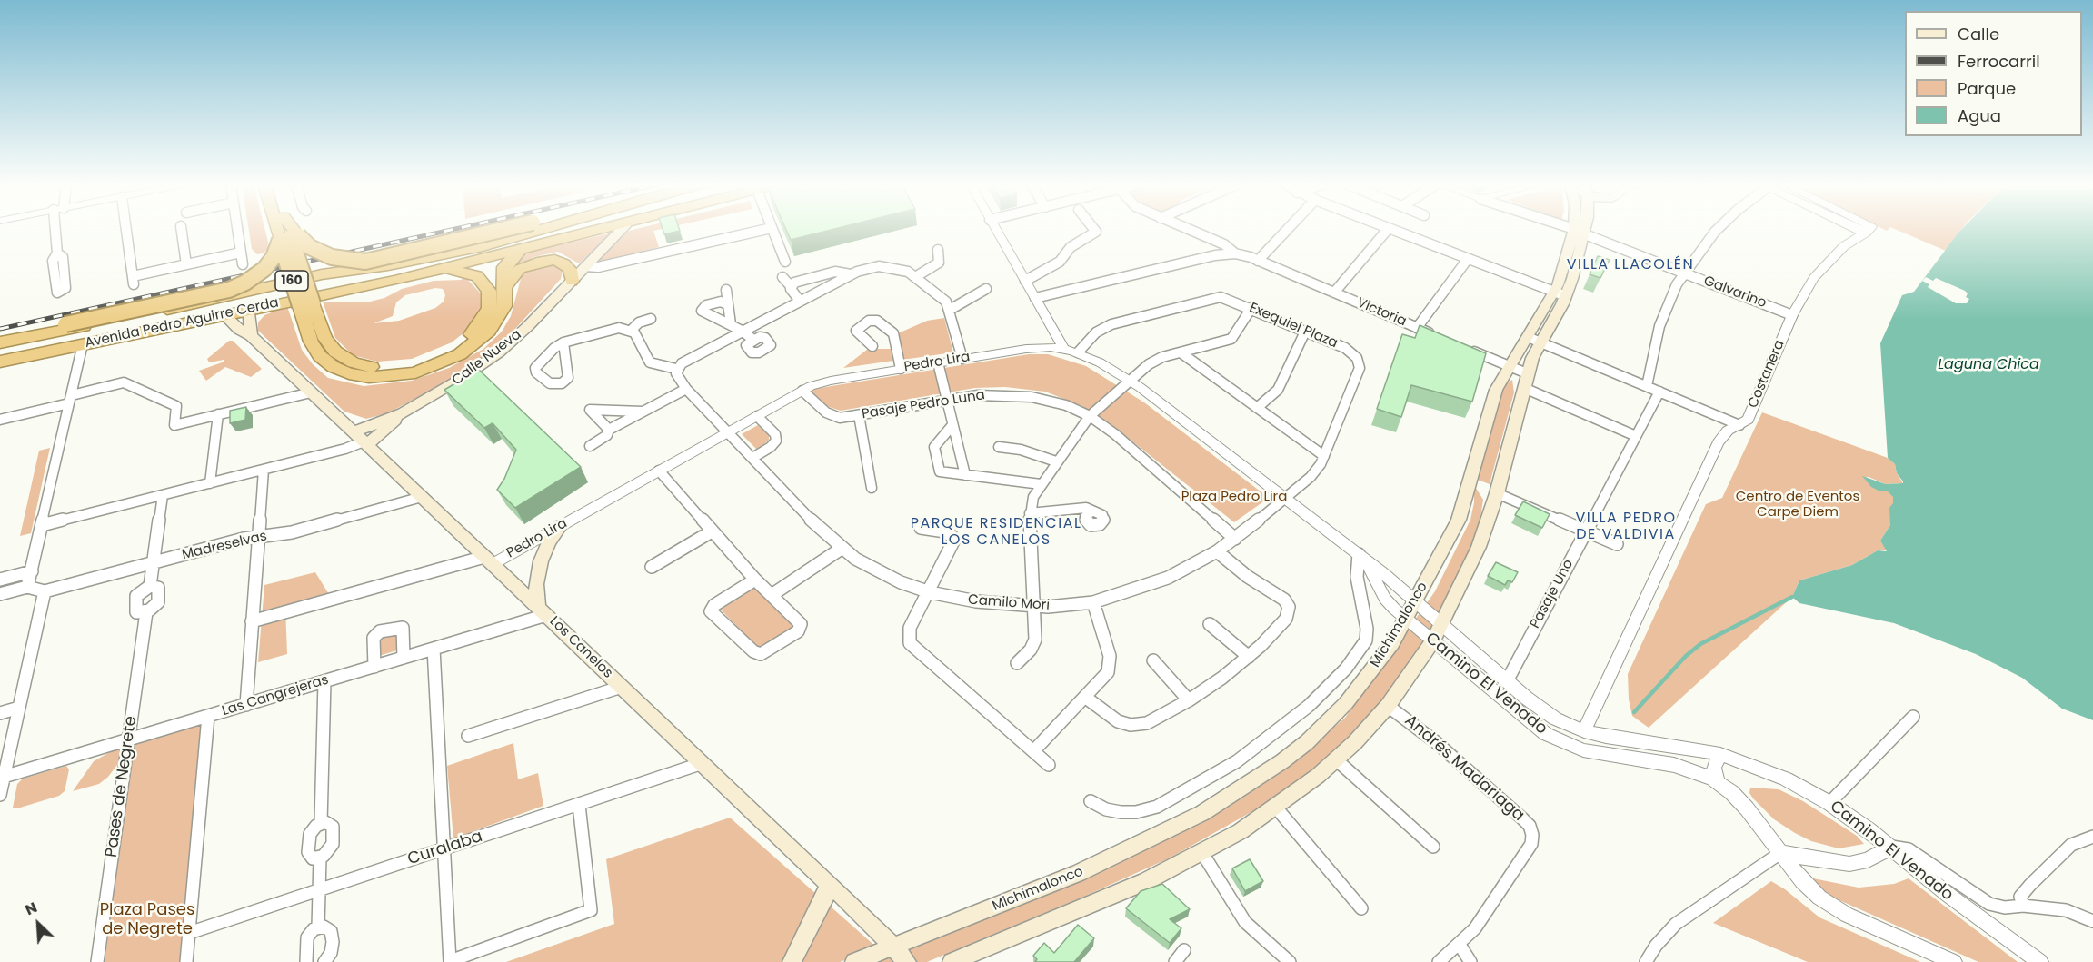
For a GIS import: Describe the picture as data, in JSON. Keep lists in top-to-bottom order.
{
  "streets": {
    "highway": ["160", "Avenida Pedro Aguirre Cerda"],
    "main road": ["Calle Nueva", "Michimalonco", "Los Canelos"],
    "street": [
      "Galvarino",
      "Victoria",
      "Exequiel Plaza",
      "Pedro Lira",
      "Costanera",
      "Pasaje Pedro Luna",
      "Madreselvas",
      "Pasaje Uno",
      "Camilo Mori",
      "Camino El Venado",
      "Las Cangrejeras",
      "Andrés Madariaga",
      "Pases de Negrete",
      "Curalaba"
    ]
  },
  "crossings": [
    ["Galvarino", "Costanera"],
    ["Avenida Pedro Aguirre Cerda", "Los Canelos"],
    ["Exequiel Plaza", "Pedro Lira"],
    ["Exequiel Plaza", "Camilo Mori"],
    ["Calle Nueva", "Los Canelos"],
    ["Pedro Lira", "Pasaje Pedro Luna"],
    ["Pedro Lira", "Camilo Mori"],
    ["Pedro Lira", "Los Canelos"],
    ["Pedro Lira", "Camino El Venado"],
    ["Costanera", "Camino El Venado"],
    ["Pasaje Pedro Luna", "Camilo Mori"],
    ["Madreselvas", "Los Canelos"],
    ["Madreselvas", "Pases de Negrete"],
    ["Pasaje Uno", "Camino El Venado"],
    ["Michimalonco", "Los Canelos"],
    ["Michimalonco", "Camino El Venado"],
    ["Michimalonco", "Andrés Madariaga"],
    ["Los Canelos", "Las Cangrejeras"],
    ["Los Canelos", "Curalaba"],
    ["Las Cangrejeras", "Pases de Negrete"]
  ],
  "districts": ["VILLA LLACOLÉN", "VILLA PEDRO DE VALDIVIA", "PARQUE RESIDENCIAL LOS CANELOS"],
  "water": ["Laguna Chica"],
  "parks": ["Plaza Pedro Lira", "Centro de Eventos Carpe Diem", "Plaza Pases de Negrete"],
  "legend": [
    "Calle",
    "Ferrocarril",
    "Parque",
    "Agua"
  ],
  "north": "top left"
}
